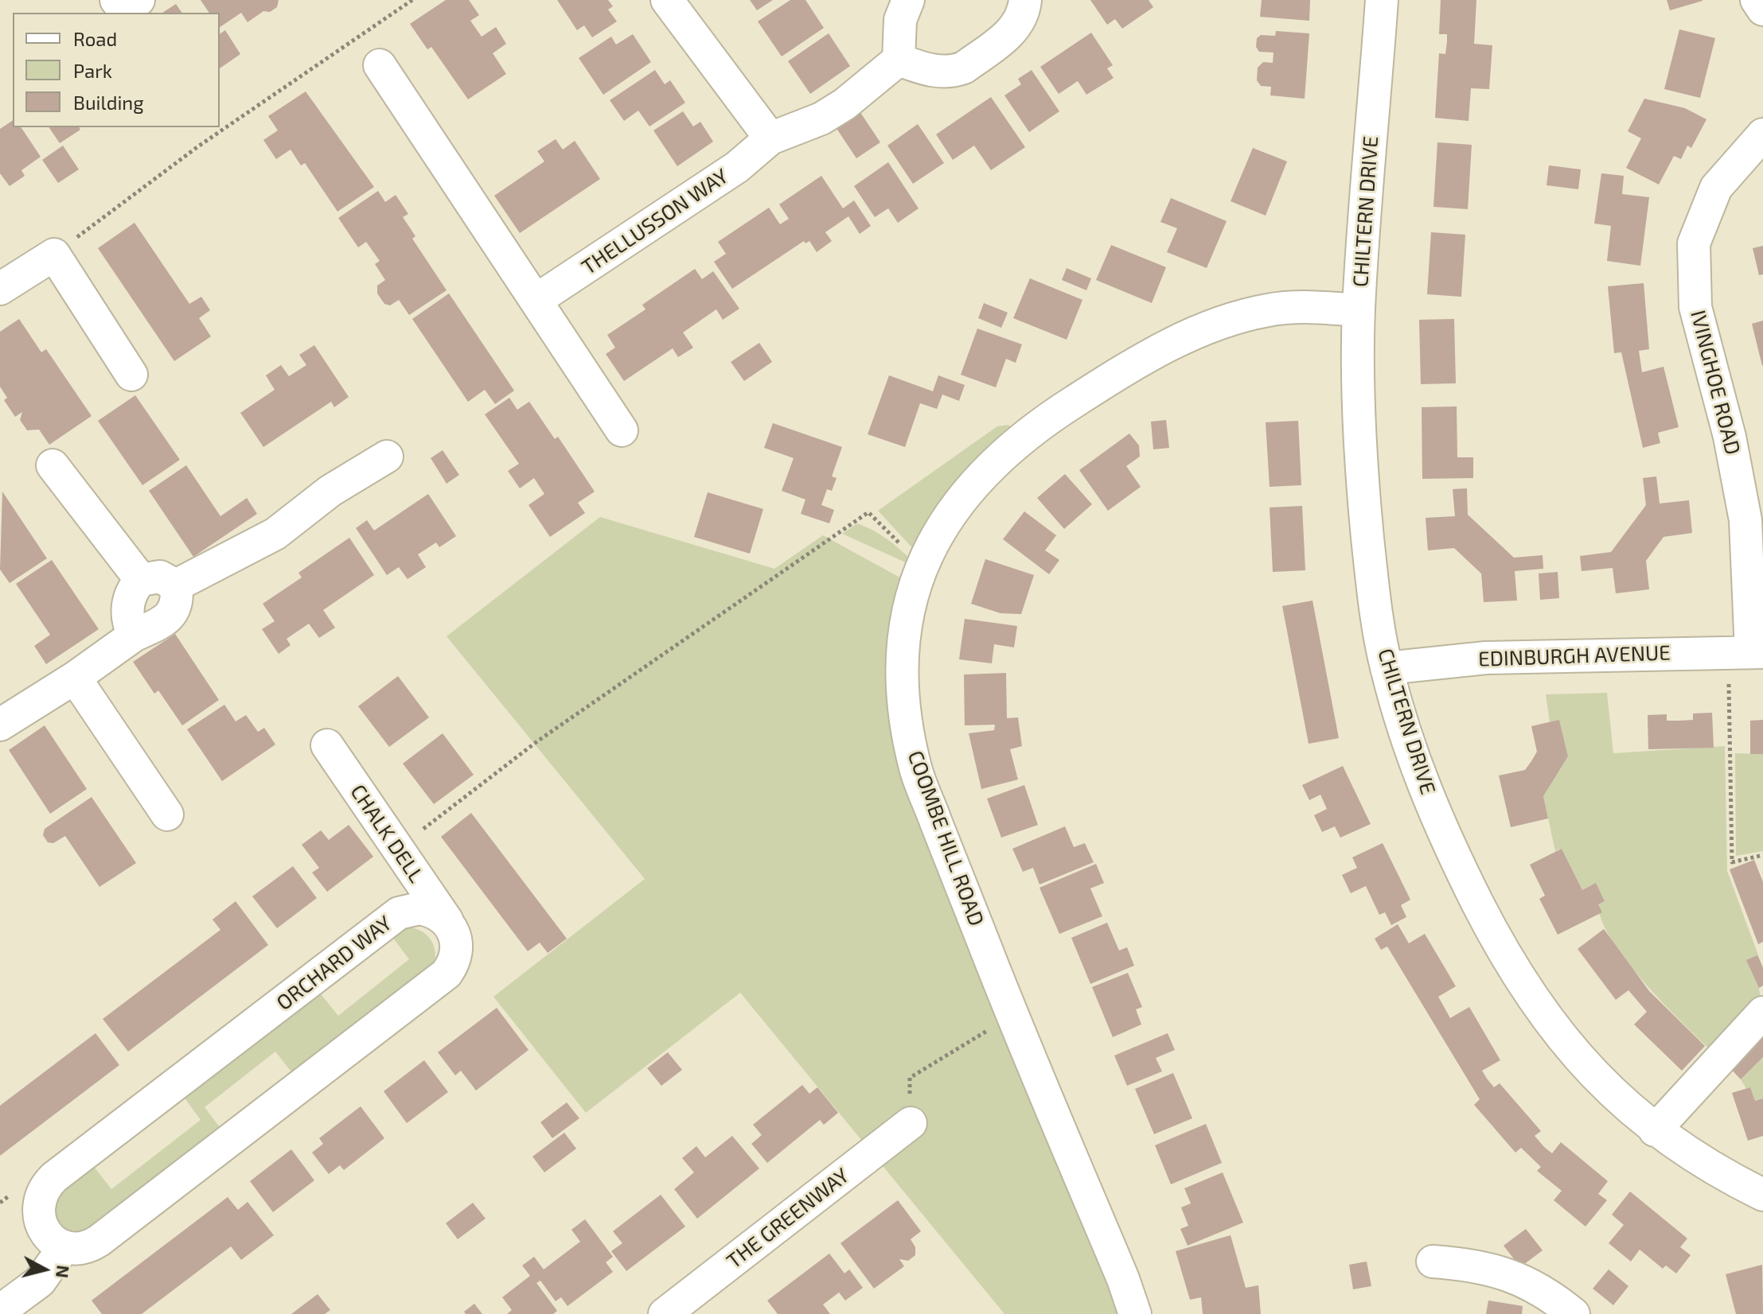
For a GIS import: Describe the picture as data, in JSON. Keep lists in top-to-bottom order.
{
  "streets": {
    "street": [
      "CHILTERN DRIVE",
      "THELLUSSON WAY",
      "IVINGHOE ROAD",
      "EDINBURGH AVENUE",
      "CHALK DELL",
      "COOMBE HILL ROAD",
      "ORCHARD WAY",
      "THE GREENWAY"
    ]
  },
  "crossings": [
    ["CHILTERN DRIVE", "EDINBURGH AVENUE"],
    ["CHILTERN DRIVE", "COOMBE HILL ROAD"],
    ["IVINGHOE ROAD", "EDINBURGH AVENUE"],
    ["CHALK DELL", "ORCHARD WAY"]
  ],
  "legend": ["Road", "Park", "Building"],
  "north": "right"
}
